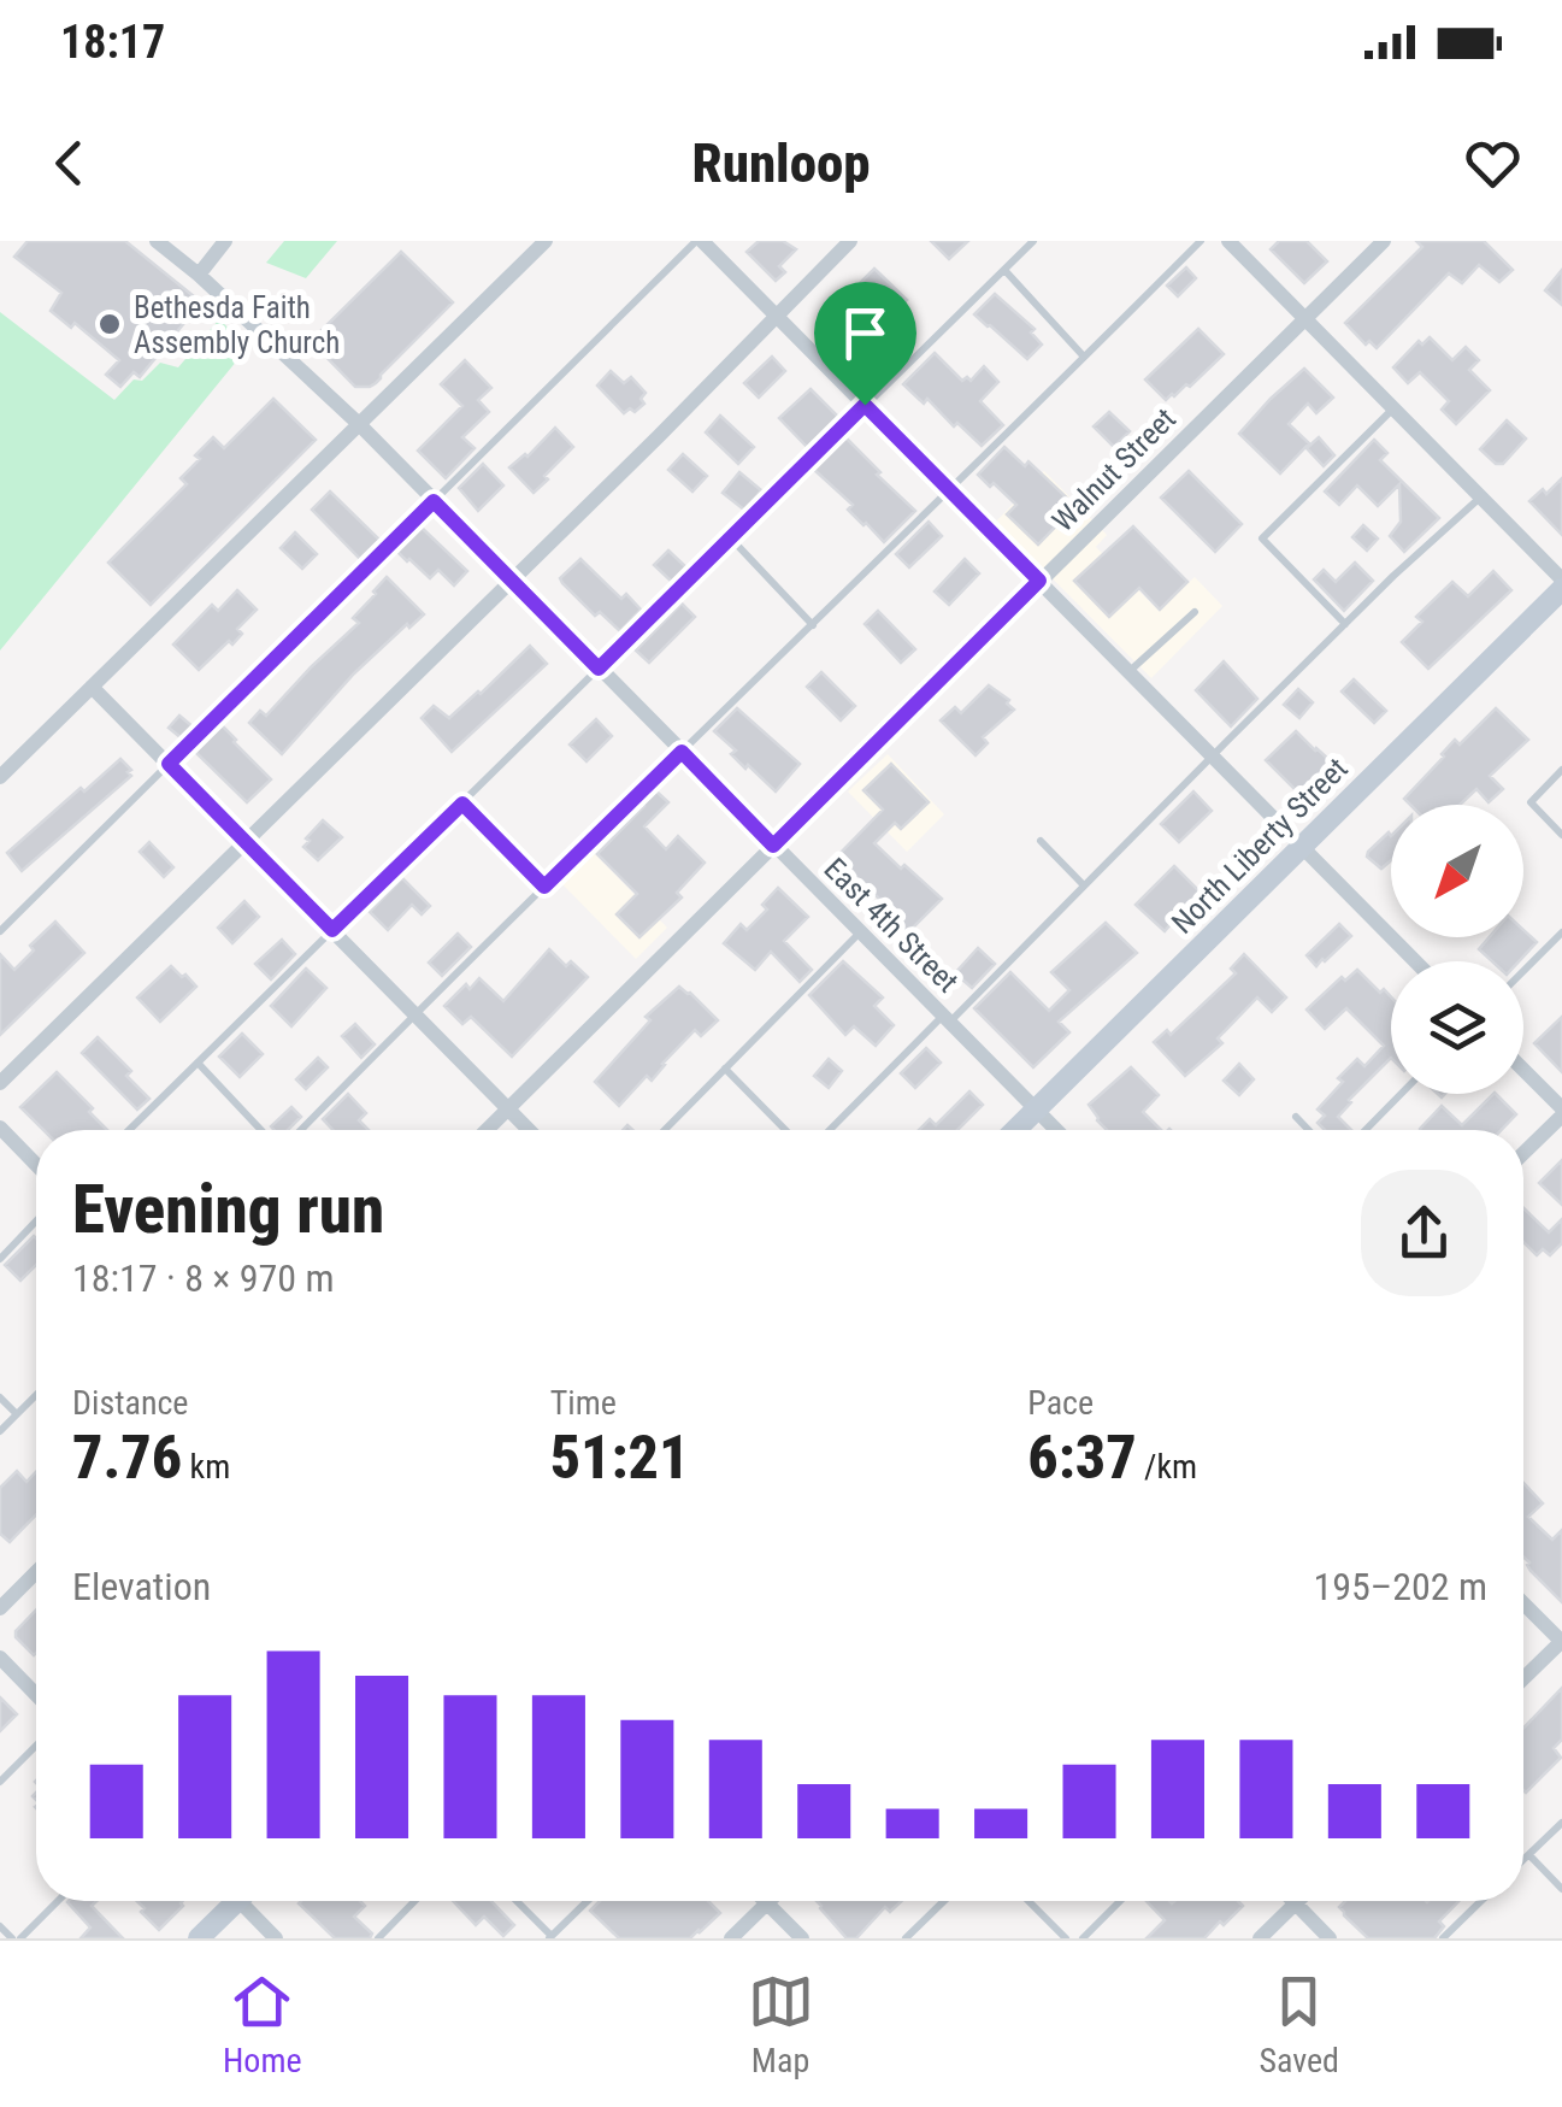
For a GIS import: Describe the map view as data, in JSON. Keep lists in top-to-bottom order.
{
  "streets": {
    "street": ["Walnut Street", "North Liberty Street", "East 4th Street"]
  },
  "crossings": [
    ["Walnut Street", "East 4th Street"],
    ["North Liberty Street", "East 4th Street"]
  ],
  "places": ["Bethesda Faith Assembly Church"],
  "north": "bottom left",
  "page": {
    "status": "18:17",
    "header": "Runloop",
    "heading": ["Evening run", "18:17 · 8 × 970 m"],
    "stats": [
      ["Distance", "7.76 km"],
      ["Time", "51:21"],
      ["Pace", "6:37 /km"]
    ],
    "chart": ["Elevation", "195–202 m"],
    "tabs": ["Home", "Map", "Saved"]
  }
}
